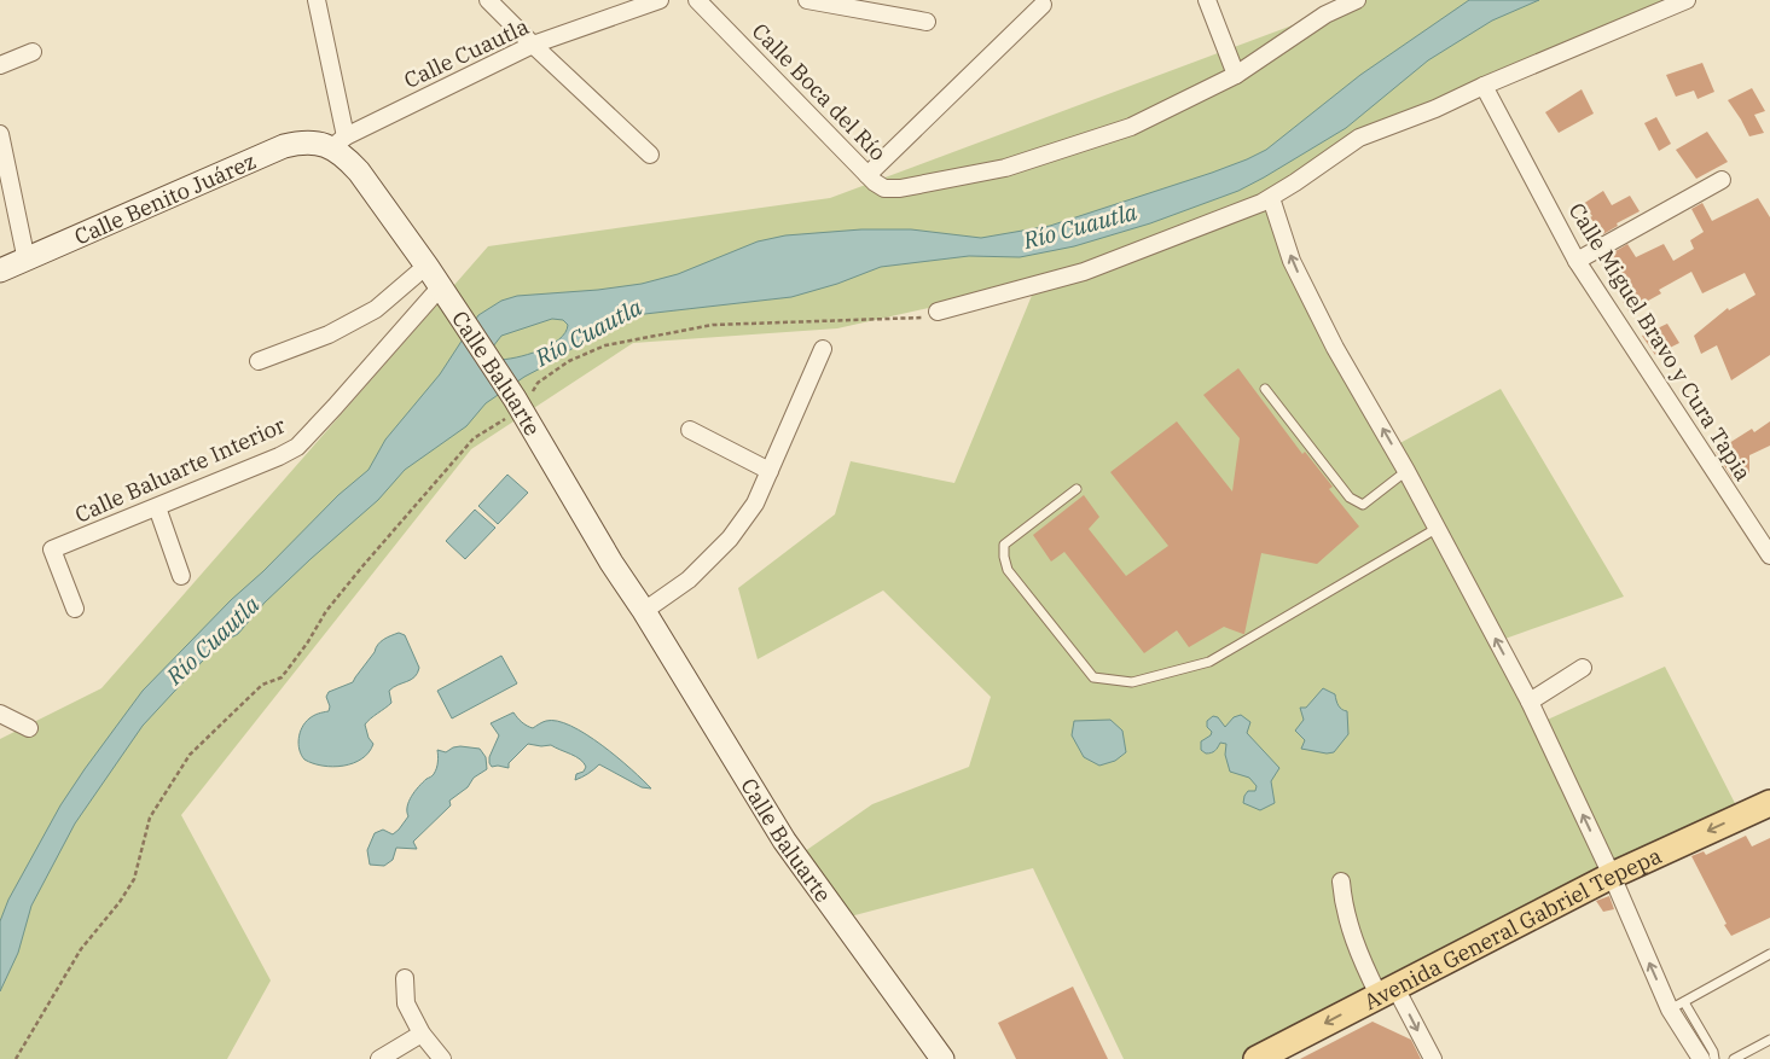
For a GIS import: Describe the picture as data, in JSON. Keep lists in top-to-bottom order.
{
  "streets": {
    "main road": ["Avenida General Gabriel Tepepa"],
    "street": [
      "Calle Cuautla",
      "Calle Boca del Río",
      "Calle Benito Juárez",
      "Calle Miguel Bravo y Cura Tapia",
      "Calle Baluarte",
      "Calle Baluarte Interior"
    ]
  },
  "crossings": [
    ["Calle Cuautla", "Calle Benito Juárez"],
    ["Calle Cuautla", "Calle Baluarte"],
    ["Calle Benito Juárez", "Calle Baluarte"],
    ["Calle Baluarte", "Calle Baluarte Interior"]
  ],
  "one_way": ["Avenida General Gabriel Tepepa"],
  "water": ["Río Cuautla"]
}
